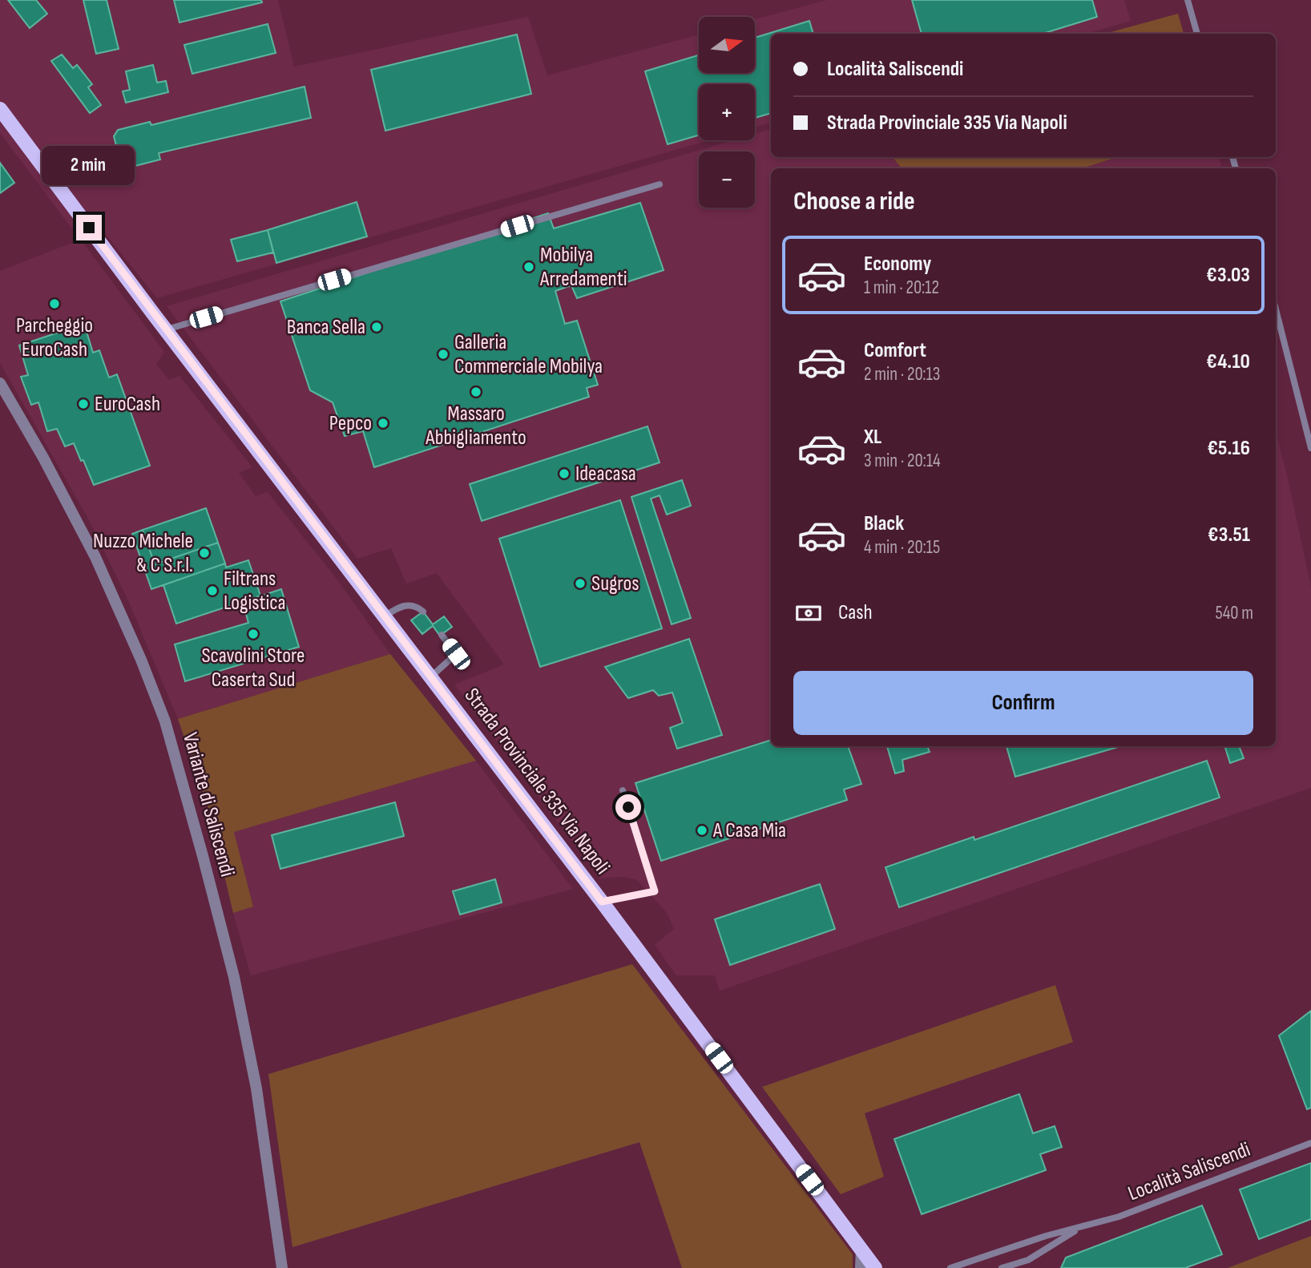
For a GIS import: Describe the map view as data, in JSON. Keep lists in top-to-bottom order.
{
  "streets": {
    "main road": ["Strada Provinciale 335 Via Napoli"],
    "street": ["Variante di Saliscendi"],
    "lane": ["Località Saliscendi"]
  },
  "places": [
    "Mobilya Arredamenti",
    "Parcheggio EuroCash",
    "Banca Sella",
    "Galleria Commerciale Mobilya",
    "Massaro Abbigliamento",
    "EuroCash",
    "Pepco",
    "Ideacasa",
    "Nuzzo Michele & C S.r.l.",
    "Sugros",
    "Filtrans Logistica",
    "Scavolini Store Caserta Sud",
    "A Casa Mia"
  ],
  "north": "right",
  "page": {
    "map_buttons": ["+", "−"],
    "banner": ["Località Saliscendi", "Strada Provinciale 335 Via Napoli"],
    "bubble": "2 min",
    "heading": "Choose a ride",
    "list": [
      {
        "name": "Economy",
        "note": "1 min · 20:12",
        "value": "€3.03"
      },
      {
        "name": "Comfort",
        "note": "2 min · 20:13",
        "value": "€4.10"
      },
      {
        "name": "XL",
        "note": "3 min · 20:14",
        "value": "€5.16"
      },
      {
        "name": "Black",
        "note": "4 min · 20:15",
        "value": "€3.51"
      }
    ],
    "pay": ["Cash", "540 m"],
    "buttons": "Confirm"
  }
}
